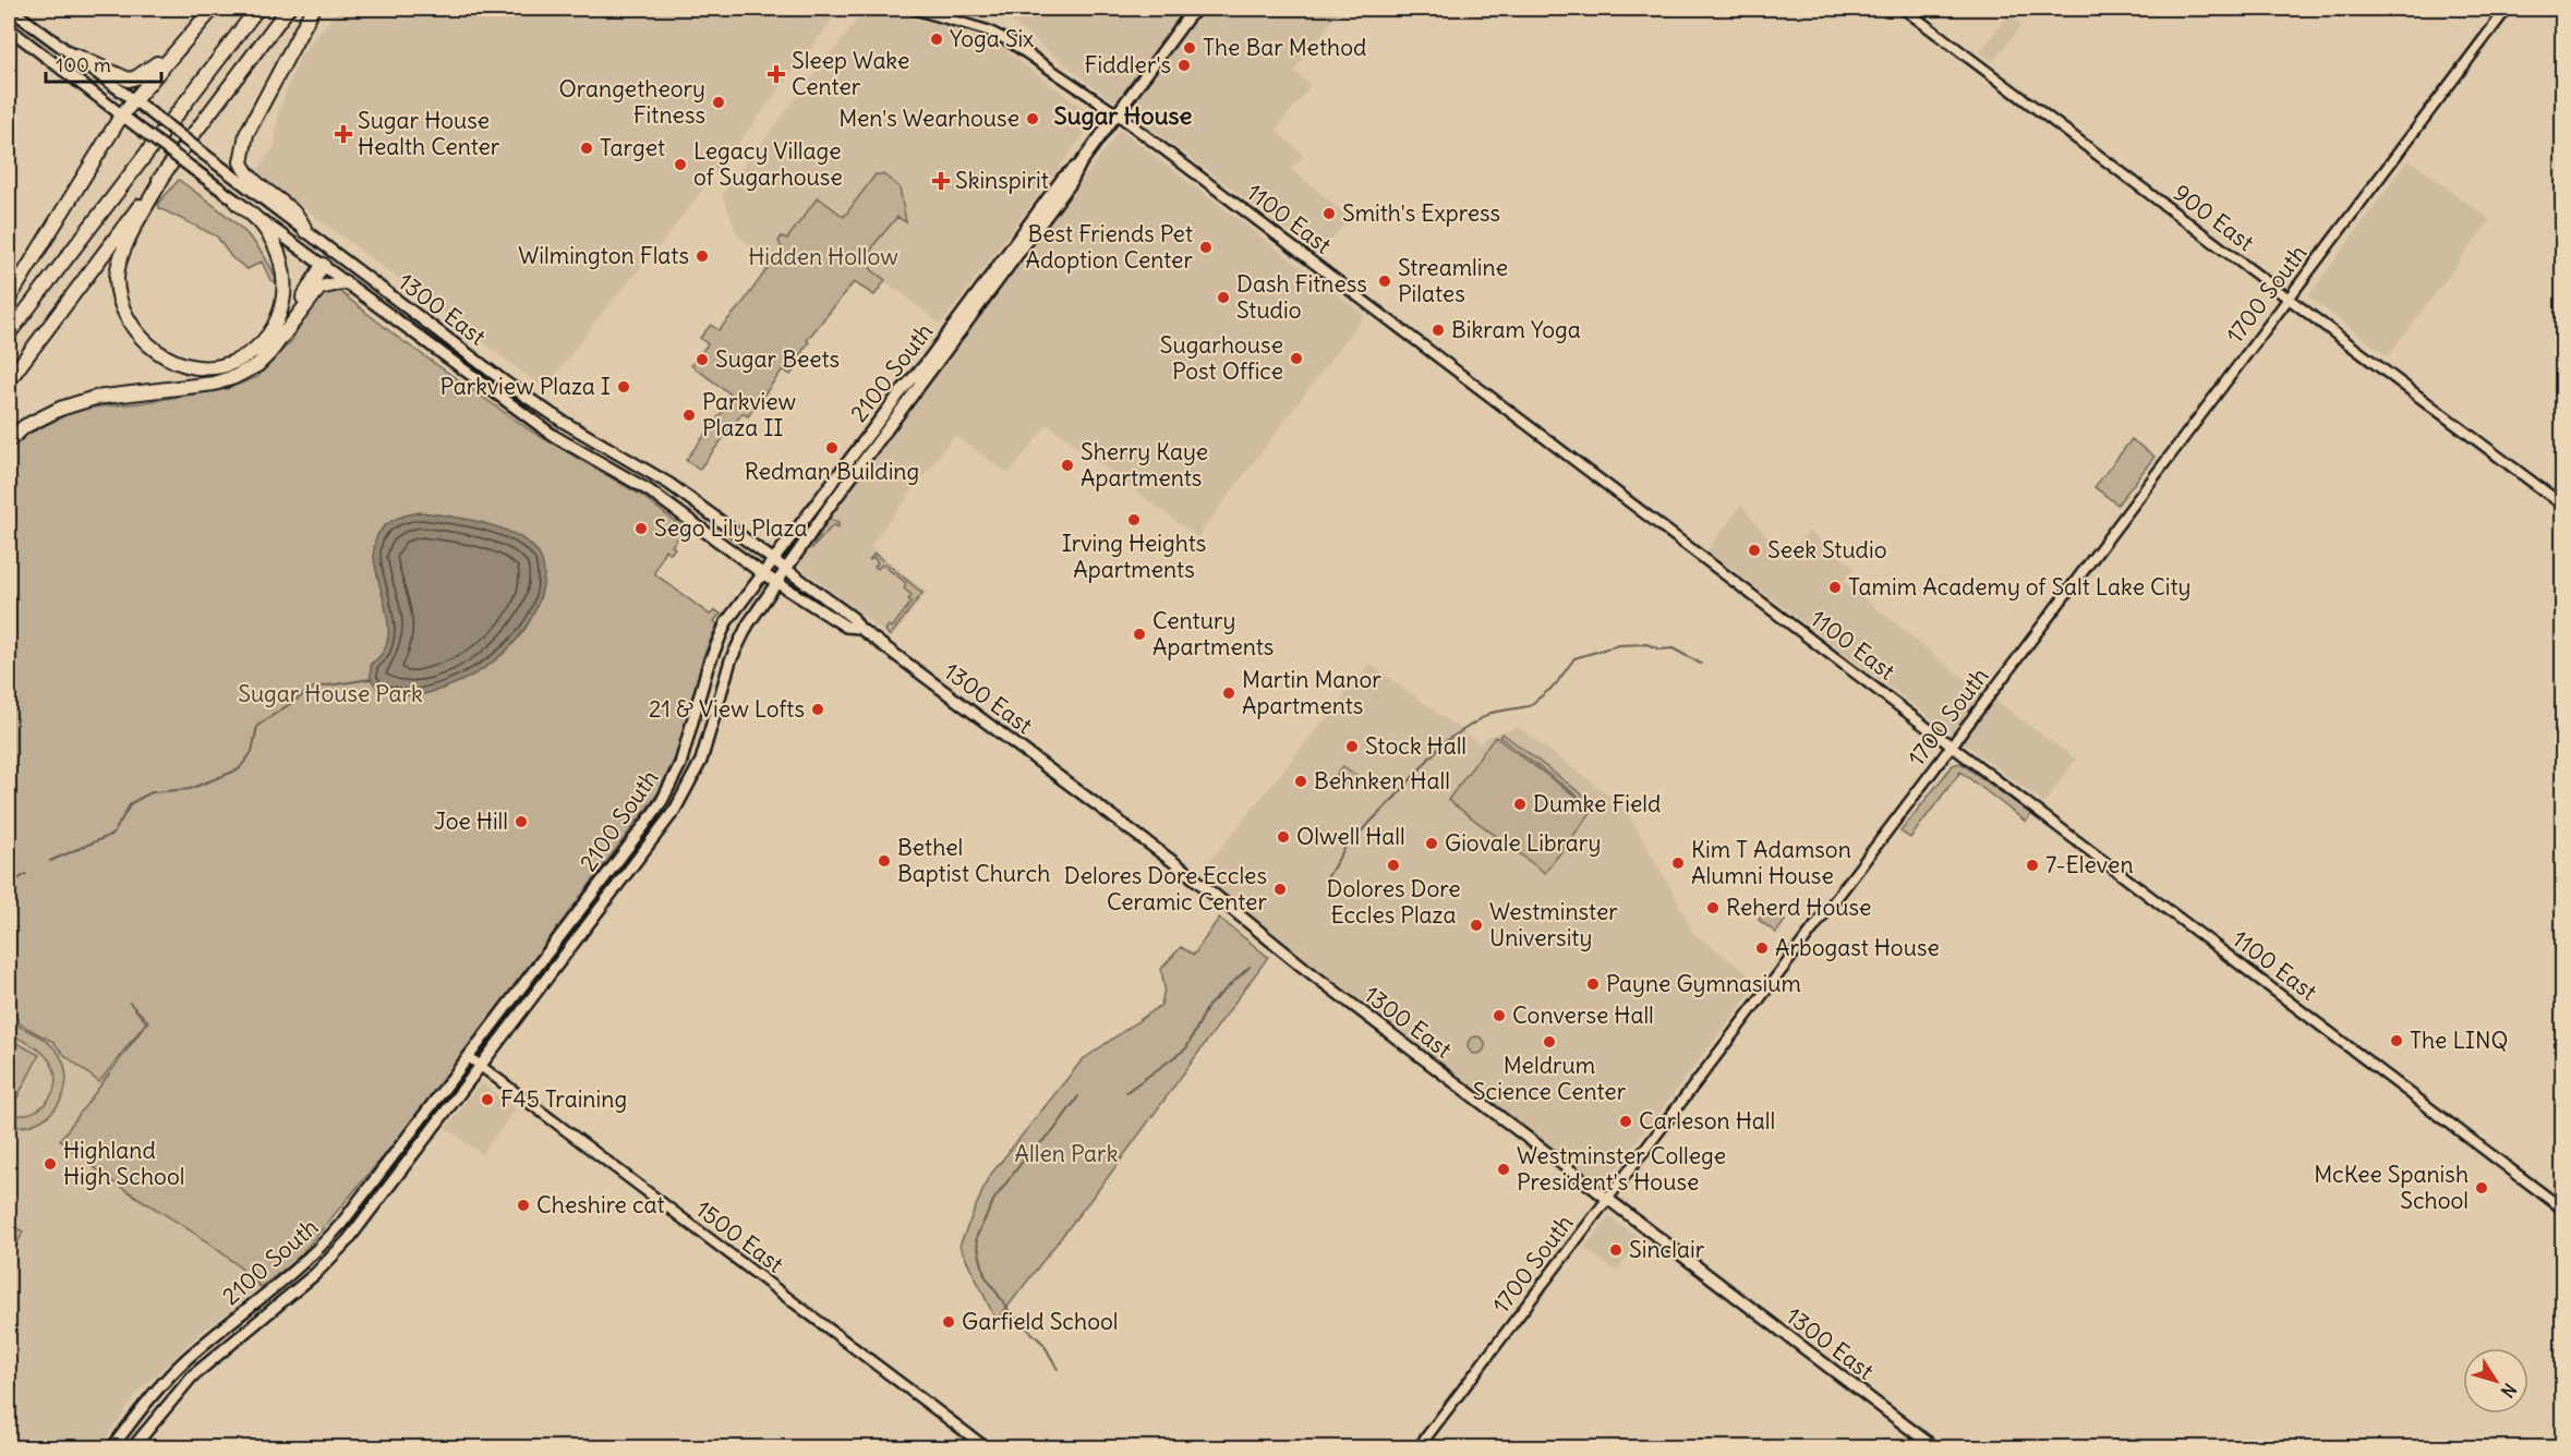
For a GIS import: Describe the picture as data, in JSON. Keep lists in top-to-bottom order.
{
  "streets": {
    "main road": ["1300 East", "2100 South"],
    "street": [
      "900 East",
      "1100 East",
      "1700 South",
      "1500 East"
    ]
  },
  "crossings": [
    ["900 East", "1700 South"],
    ["1100 East", "1700 South"],
    ["1100 East", "2100 South"],
    ["1700 South", "1300 East"],
    ["1300 East", "2100 South"],
    ["2100 South", "1500 East"]
  ],
  "districts": ["Sugar House"],
  "parks": ["Hidden Hollow", "Sugar House Park", "Allen Park"],
  "places": {
    "other": [
      "Yoga Six",
      "The Bar Method",
      "Fiddler's",
      "Orangetheory Fitness",
      "Men's Wearhouse",
      "Target",
      "Legacy Village of Sugarhouse",
      "Smith's Express",
      "Best Friends Pet Adoption Center",
      "Wilmington Flats",
      "Streamline Pilates",
      "Dash Fitness Studio",
      "Bikram Yoga",
      "Sugarhouse Post Office",
      "Sugar Beets",
      "Parkview Plaza I",
      "Parkview Plaza II",
      "Redman Building",
      "Sherry Kaye Apartments",
      "Irving Heights Apartments",
      "Sego Lily Plaza",
      "Seek Studio",
      "Tamim Academy of Salt Lake City",
      "Century Apartments",
      "Martin Manor Apartments",
      "21 & View Lofts",
      "Stock Hall",
      "Behnken Hall",
      "Dumke Field",
      "Joe Hill",
      "Olwell Hall",
      "Giovale Library",
      "Bethel Baptist Church",
      "Kim T Adamson Alumni House",
      "Dolores Dore Eccles Plaza",
      "7-Eleven",
      "Delores Dore Eccles Ceramic Center",
      "Reherd House",
      "Westminster University",
      "Arbogast House",
      "Payne Gymnasium",
      "Converse Hall",
      "The LINQ",
      "Meldrum Science Center",
      "F45 Training",
      "Carleson Hall",
      "Highland High School",
      "Westminster College President's House",
      "McKee Spanish School",
      "Cheshire cat",
      "Sinclair",
      "Garfield School"
    ],
    "health": ["Sleep Wake Center", "Sugar House Health Center", "Skinspirit"]
  },
  "scale_bar": "100 m",
  "north": "bottom right"
}
